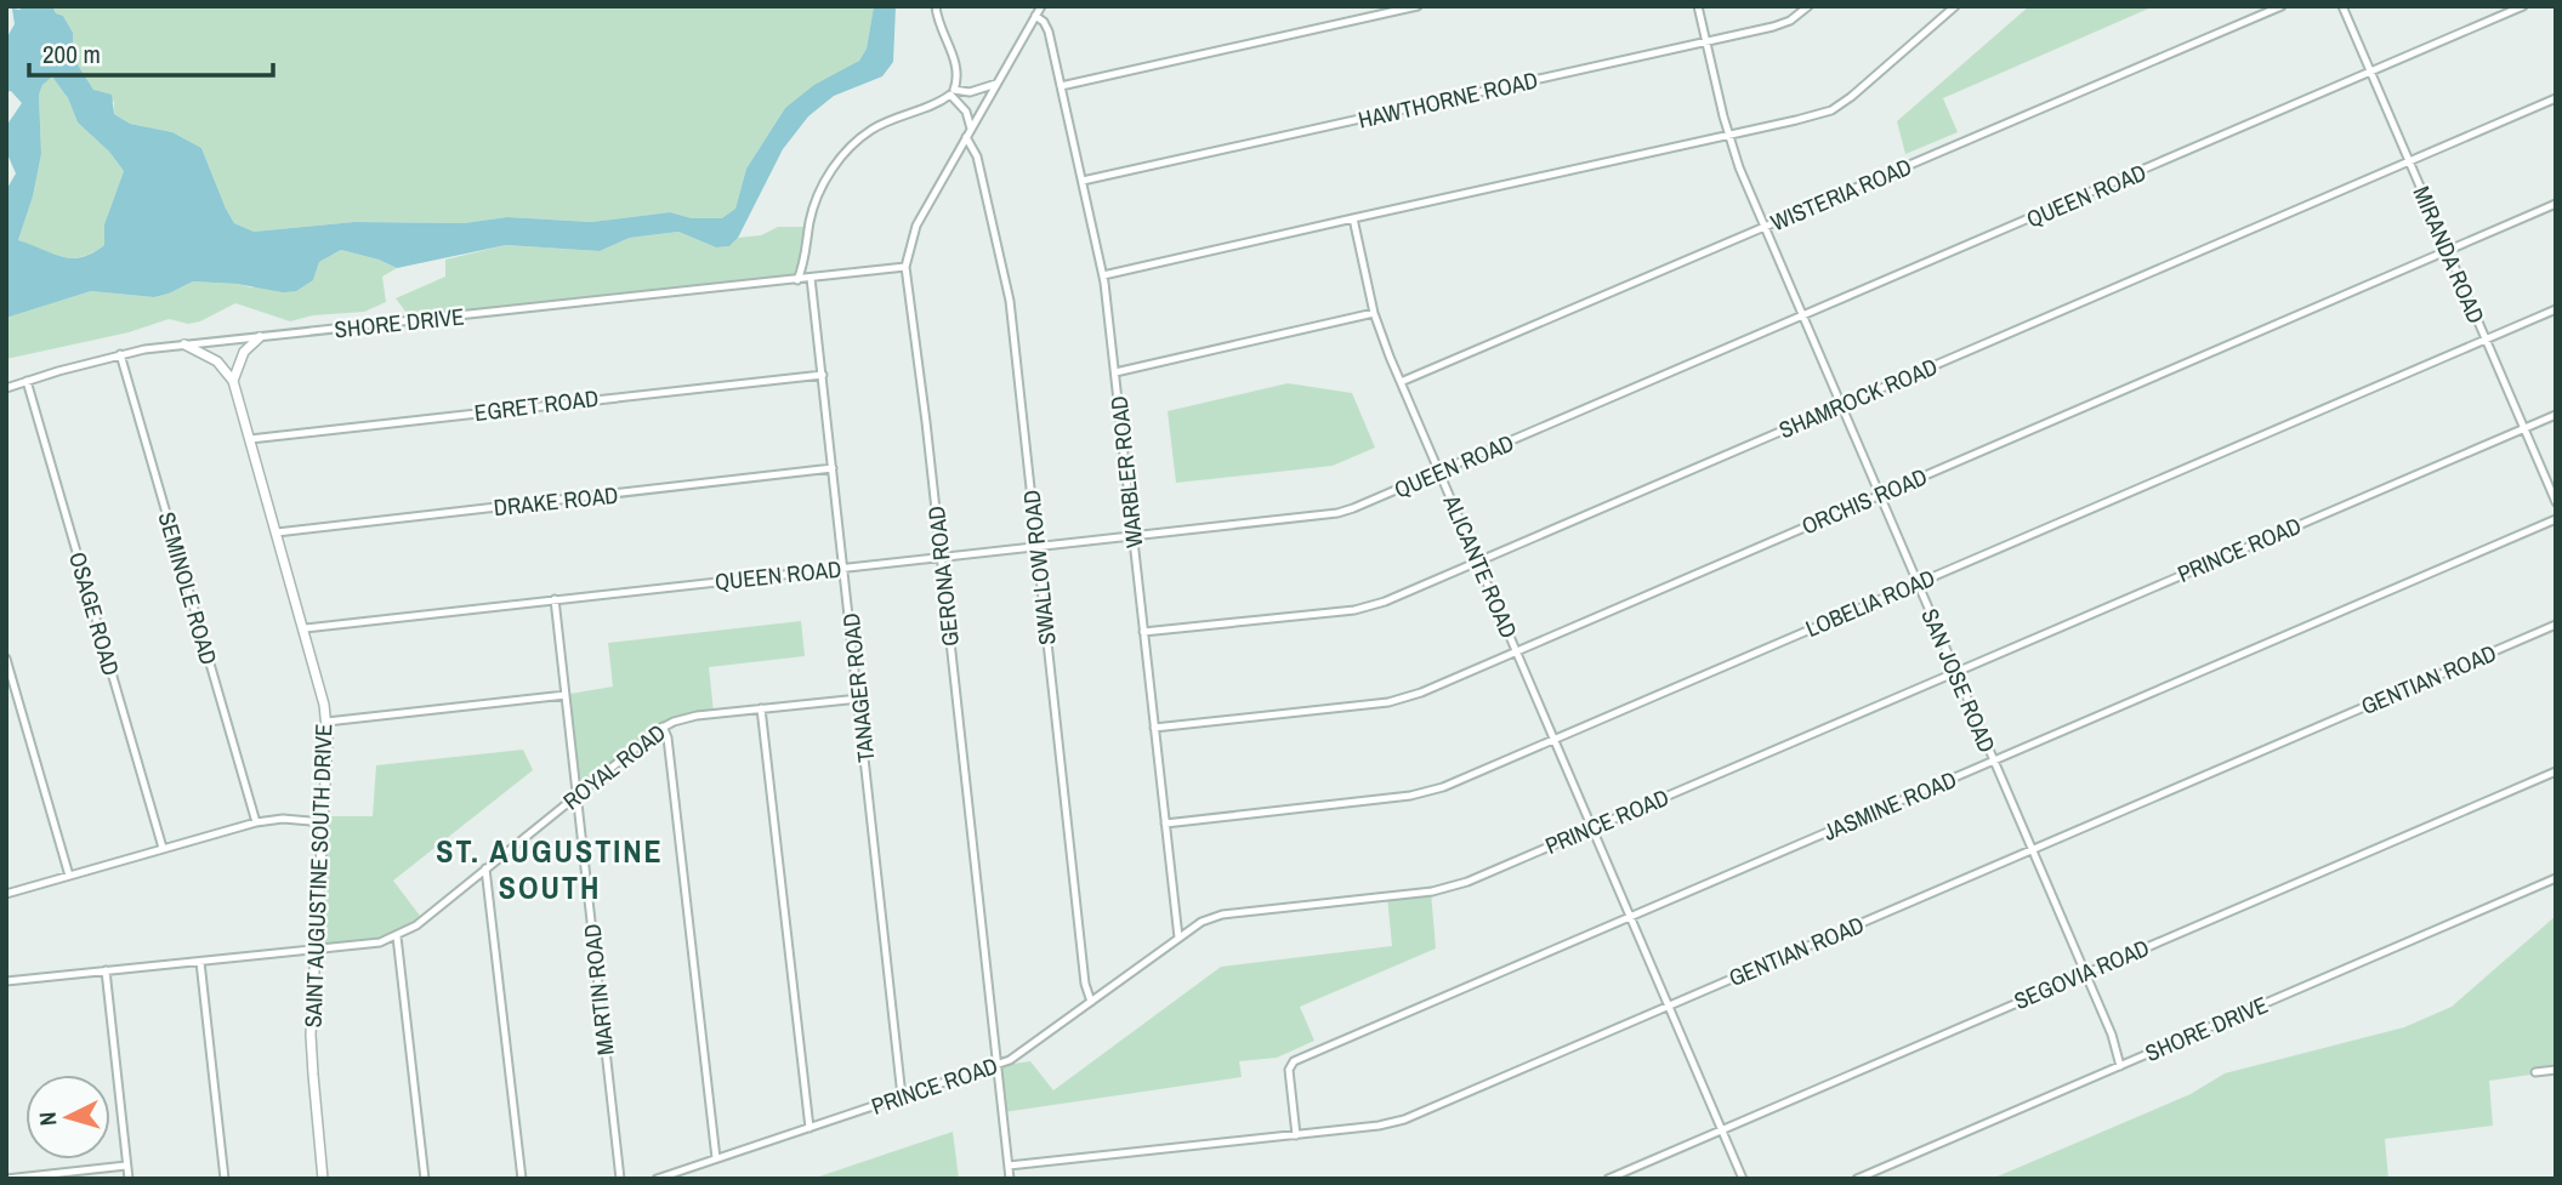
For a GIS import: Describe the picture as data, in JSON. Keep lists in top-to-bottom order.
{
  "streets": {
    "street": [
      "HAWTHORNE ROAD",
      "WISTERIA ROAD",
      "QUEEN ROAD",
      "MIRANDA ROAD",
      "SHORE DRIVE",
      "SHAMROCK ROAD",
      "EGRET ROAD",
      "WARBLER ROAD",
      "DRAKE ROAD",
      "ORCHIS ROAD",
      "PRINCE ROAD",
      "ALICANTE ROAD",
      "SWALLOW ROAD",
      "GERONA ROAD",
      "SEMINOLE ROAD",
      "LOBELIA ROAD",
      "OSAGE ROAD",
      "GENTIAN ROAD",
      "SAN JOSE ROAD",
      "TANAGER ROAD",
      "ROYAL ROAD",
      "JASMINE ROAD",
      "SAINT AUGUSTINE SOUTH DRIVE",
      "SEGOVIA ROAD",
      "MARTIN ROAD"
    ]
  },
  "crossings": [
    ["HAWTHORNE ROAD", "WARBLER ROAD"],
    ["HAWTHORNE ROAD", "SAN JOSE ROAD"],
    ["WISTERIA ROAD", "ALICANTE ROAD"],
    ["WISTERIA ROAD", "SAN JOSE ROAD"],
    ["QUEEN ROAD", "MIRANDA ROAD"],
    ["QUEEN ROAD", "WARBLER ROAD"],
    ["QUEEN ROAD", "ALICANTE ROAD"],
    ["QUEEN ROAD", "SWALLOW ROAD"],
    ["QUEEN ROAD", "GERONA ROAD"],
    ["QUEEN ROAD", "SAN JOSE ROAD"],
    ["QUEEN ROAD", "TANAGER ROAD"],
    ["QUEEN ROAD", "SAINT AUGUSTINE SOUTH DRIVE"],
    ["QUEEN ROAD", "MARTIN ROAD"],
    ["MIRANDA ROAD", "SHAMROCK ROAD"],
    ["MIRANDA ROAD", "ORCHIS ROAD"],
    ["MIRANDA ROAD", "PRINCE ROAD"],
    ["MIRANDA ROAD", "LOBELIA ROAD"],
    ["SHORE DRIVE", "GERONA ROAD"],
    ["SHORE DRIVE", "SEMINOLE ROAD"],
    ["SHORE DRIVE", "OSAGE ROAD"],
    ["SHORE DRIVE", "SAN JOSE ROAD"],
    ["SHORE DRIVE", "TANAGER ROAD"],
    ["SHAMROCK ROAD", "WARBLER ROAD"],
    ["SHAMROCK ROAD", "ALICANTE ROAD"],
    ["SHAMROCK ROAD", "SAN JOSE ROAD"],
    ["EGRET ROAD", "TANAGER ROAD"],
    ["EGRET ROAD", "SAINT AUGUSTINE SOUTH DRIVE"],
    ["WARBLER ROAD", "ORCHIS ROAD"],
    ["WARBLER ROAD", "PRINCE ROAD"],
    ["WARBLER ROAD", "GERONA ROAD"],
    ["WARBLER ROAD", "LOBELIA ROAD"],
    ["DRAKE ROAD", "TANAGER ROAD"],
    ["DRAKE ROAD", "SAINT AUGUSTINE SOUTH DRIVE"],
    ["ORCHIS ROAD", "ALICANTE ROAD"],
    ["ORCHIS ROAD", "SAN JOSE ROAD"],
    ["PRINCE ROAD", "ALICANTE ROAD"],
    ["PRINCE ROAD", "SWALLOW ROAD"],
    ["PRINCE ROAD", "GERONA ROAD"],
    ["PRINCE ROAD", "SAN JOSE ROAD"],
    ["PRINCE ROAD", "TANAGER ROAD"],
    ["ALICANTE ROAD", "LOBELIA ROAD"],
    ["ALICANTE ROAD", "GENTIAN ROAD"],
    ["ALICANTE ROAD", "JASMINE ROAD"],
    ["ALICANTE ROAD", "SEGOVIA ROAD"],
    ["SWALLOW ROAD", "GERONA ROAD"],
    ["GERONA ROAD", "GENTIAN ROAD"],
    ["LOBELIA ROAD", "SAN JOSE ROAD"],
    ["GENTIAN ROAD", "SAN JOSE ROAD"],
    ["GENTIAN ROAD", "JASMINE ROAD"],
    ["SAN JOSE ROAD", "JASMINE ROAD"],
    ["SAN JOSE ROAD", "SEGOVIA ROAD"],
    ["TANAGER ROAD", "ROYAL ROAD"],
    ["ROYAL ROAD", "SAINT AUGUSTINE SOUTH DRIVE"],
    ["ROYAL ROAD", "MARTIN ROAD"]
  ],
  "districts": ["ST. AUGUSTINE SOUTH"],
  "scale_bar": "200 m",
  "north": "left"
}
